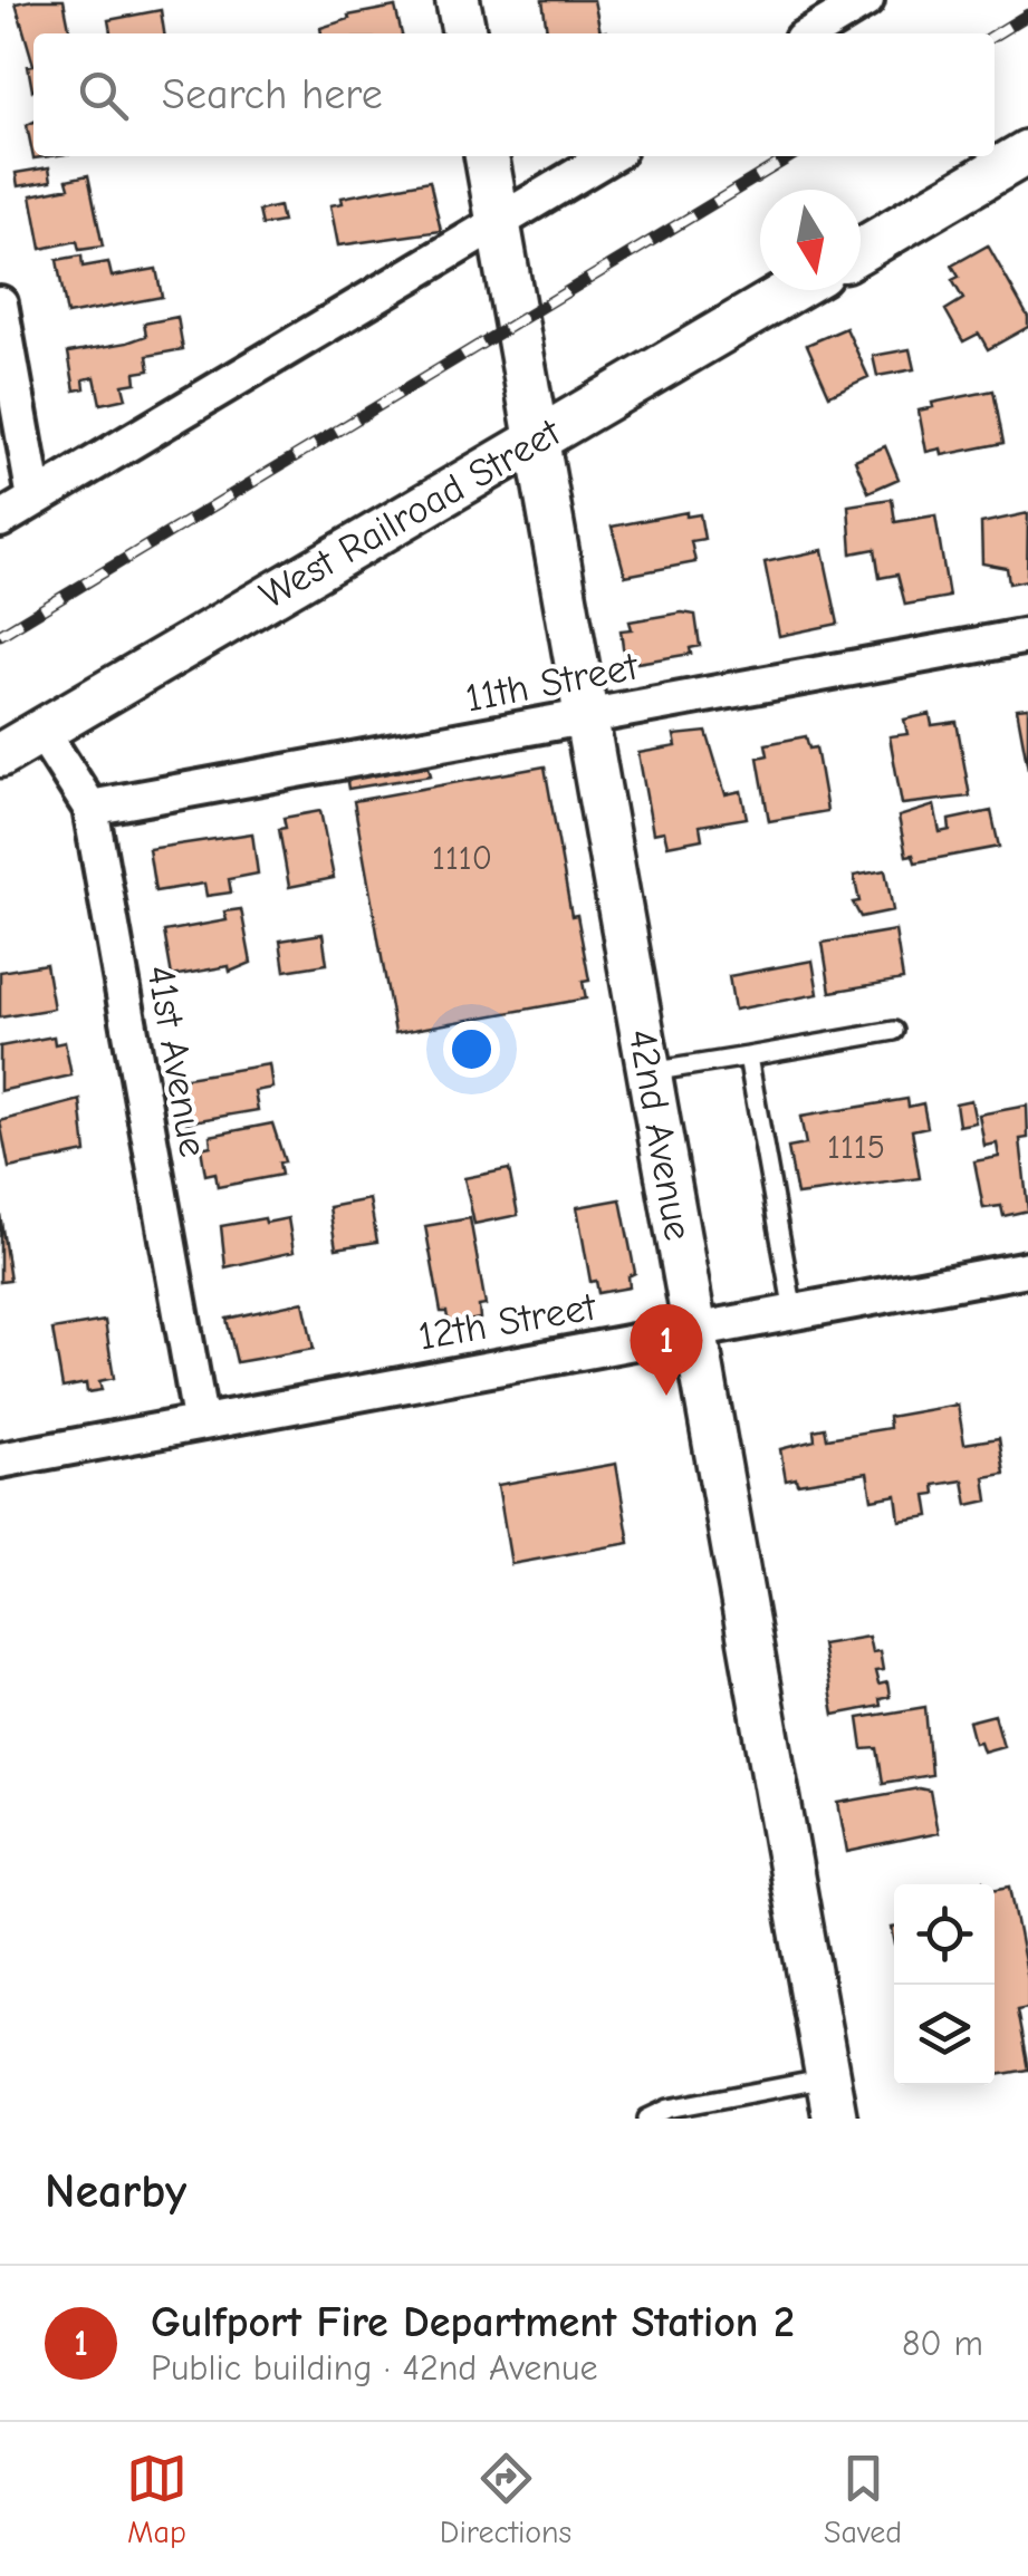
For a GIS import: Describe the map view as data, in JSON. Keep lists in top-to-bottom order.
{
  "streets": {
    "street": [
      "West Railroad Street",
      "11th Street",
      "41st Avenue",
      "42nd Avenue",
      "12th Street"
    ]
  },
  "crossings": [
    ["West Railroad Street", "41st Avenue"],
    ["West Railroad Street", "42nd Avenue"],
    ["11th Street", "41st Avenue"],
    ["11th Street", "42nd Avenue"],
    ["41st Avenue", "12th Street"],
    ["42nd Avenue", "12th Street"]
  ],
  "house_numbers": ["1110", "1115"],
  "north": "bottom",
  "page": {
    "search": "Search here",
    "pins": "1",
    "heading": "Nearby",
    "list": [
      {
        "mark": "1",
        "name": "Gulfport Fire Department Station 2",
        "note": "Public building · 42nd Avenue",
        "value": "80 m"
      }
    ],
    "nav": ["Map", "Directions", "Saved"]
  }
}
